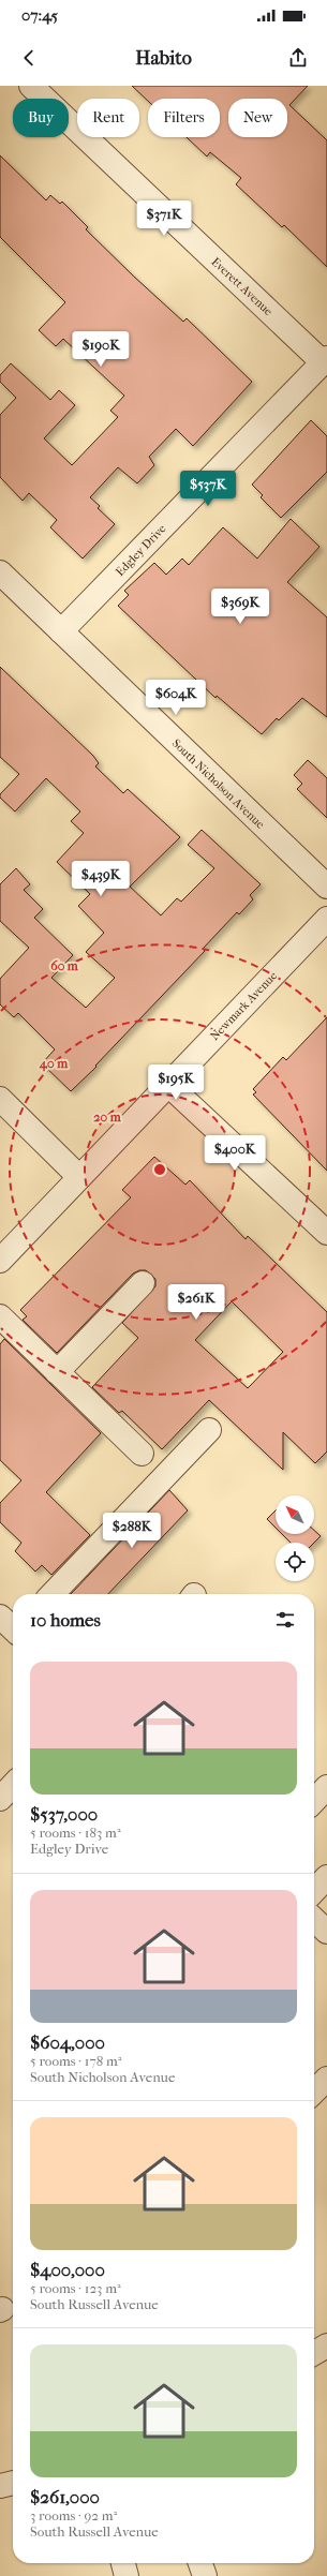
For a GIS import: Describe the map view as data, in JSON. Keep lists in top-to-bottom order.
{
  "streets": {
    "street": [
      "Everett Avenue",
      "Edgley Drive",
      "South Nicholson Avenue",
      "Newmark Avenue"
    ]
  },
  "crossings": [
    ["Everett Avenue", "Edgley Drive"],
    ["Edgley Drive", "South Nicholson Avenue"]
  ],
  "north": "top left",
  "page": {
    "status": "07:45",
    "header": "Habito",
    "chip": [
      "Buy",
      "Rent",
      "Filters",
      "New"
    ],
    "price": [
      "$371K",
      "$190K",
      "$537K",
      "$369K",
      "$604K",
      "$439K",
      "$195K",
      "$400K",
      "$261K",
      "$288K"
    ],
    "heading": "10 homes",
    "list": [
      {
        "name": "$537,000",
        "note": "5 rooms · 183 m² · Edgley Drive"
      },
      {
        "name": "$604,000",
        "note": "5 rooms · 178 m² · South Nicholson Avenue"
      },
      {
        "name": "$400,000",
        "note": "5 rooms · 123 m² · South Russell Avenue"
      },
      {
        "name": "$261,000",
        "note": "3 rooms · 92 m² · South Russell Avenue"
      }
    ]
  },
  "rings": ["60 m", "40 m", "20 m"]
}
